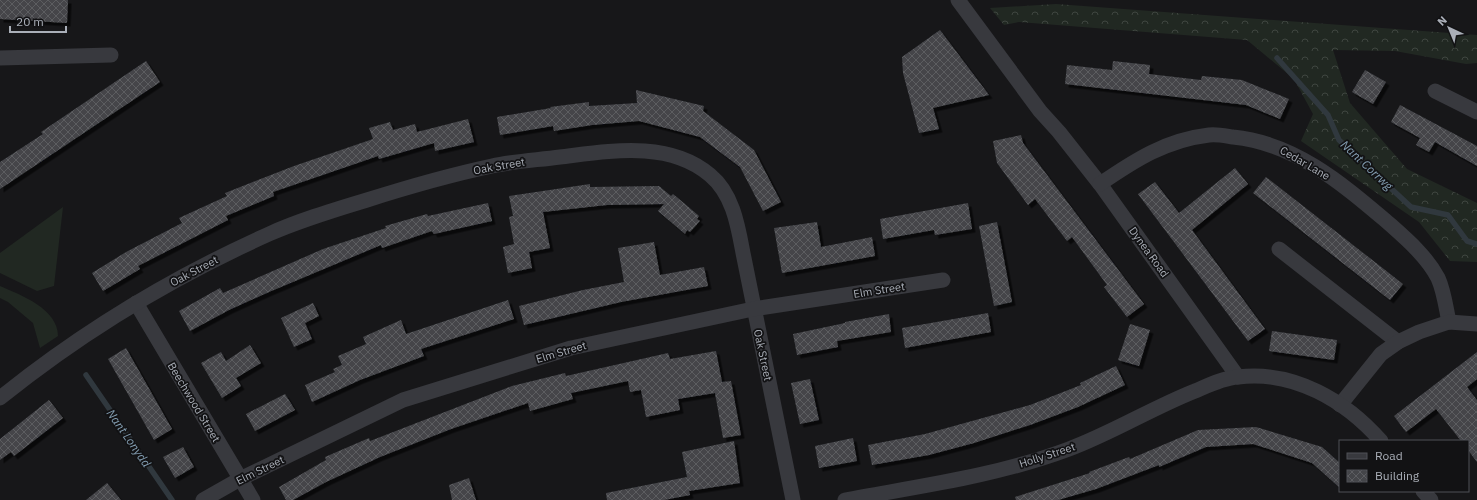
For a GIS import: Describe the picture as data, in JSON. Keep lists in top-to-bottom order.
{
  "streets": {
    "street": [
      "Cedar Lane",
      "Oak Street",
      "Dynea Road",
      "Elm Street",
      "Beechwood Street",
      "Holly Street"
    ]
  },
  "crossings": [
    ["Cedar Lane", "Dynea Road"],
    ["Oak Street", "Elm Street"],
    ["Oak Street", "Beechwood Street"],
    ["Dynea Road", "Holly Street"],
    ["Elm Street", "Beechwood Street"]
  ],
  "water": ["Nant Corrwg", "Nant Lonydd"],
  "legend": ["Road", "Building"],
  "scale_bar": "20 m",
  "north": "top left"
}
